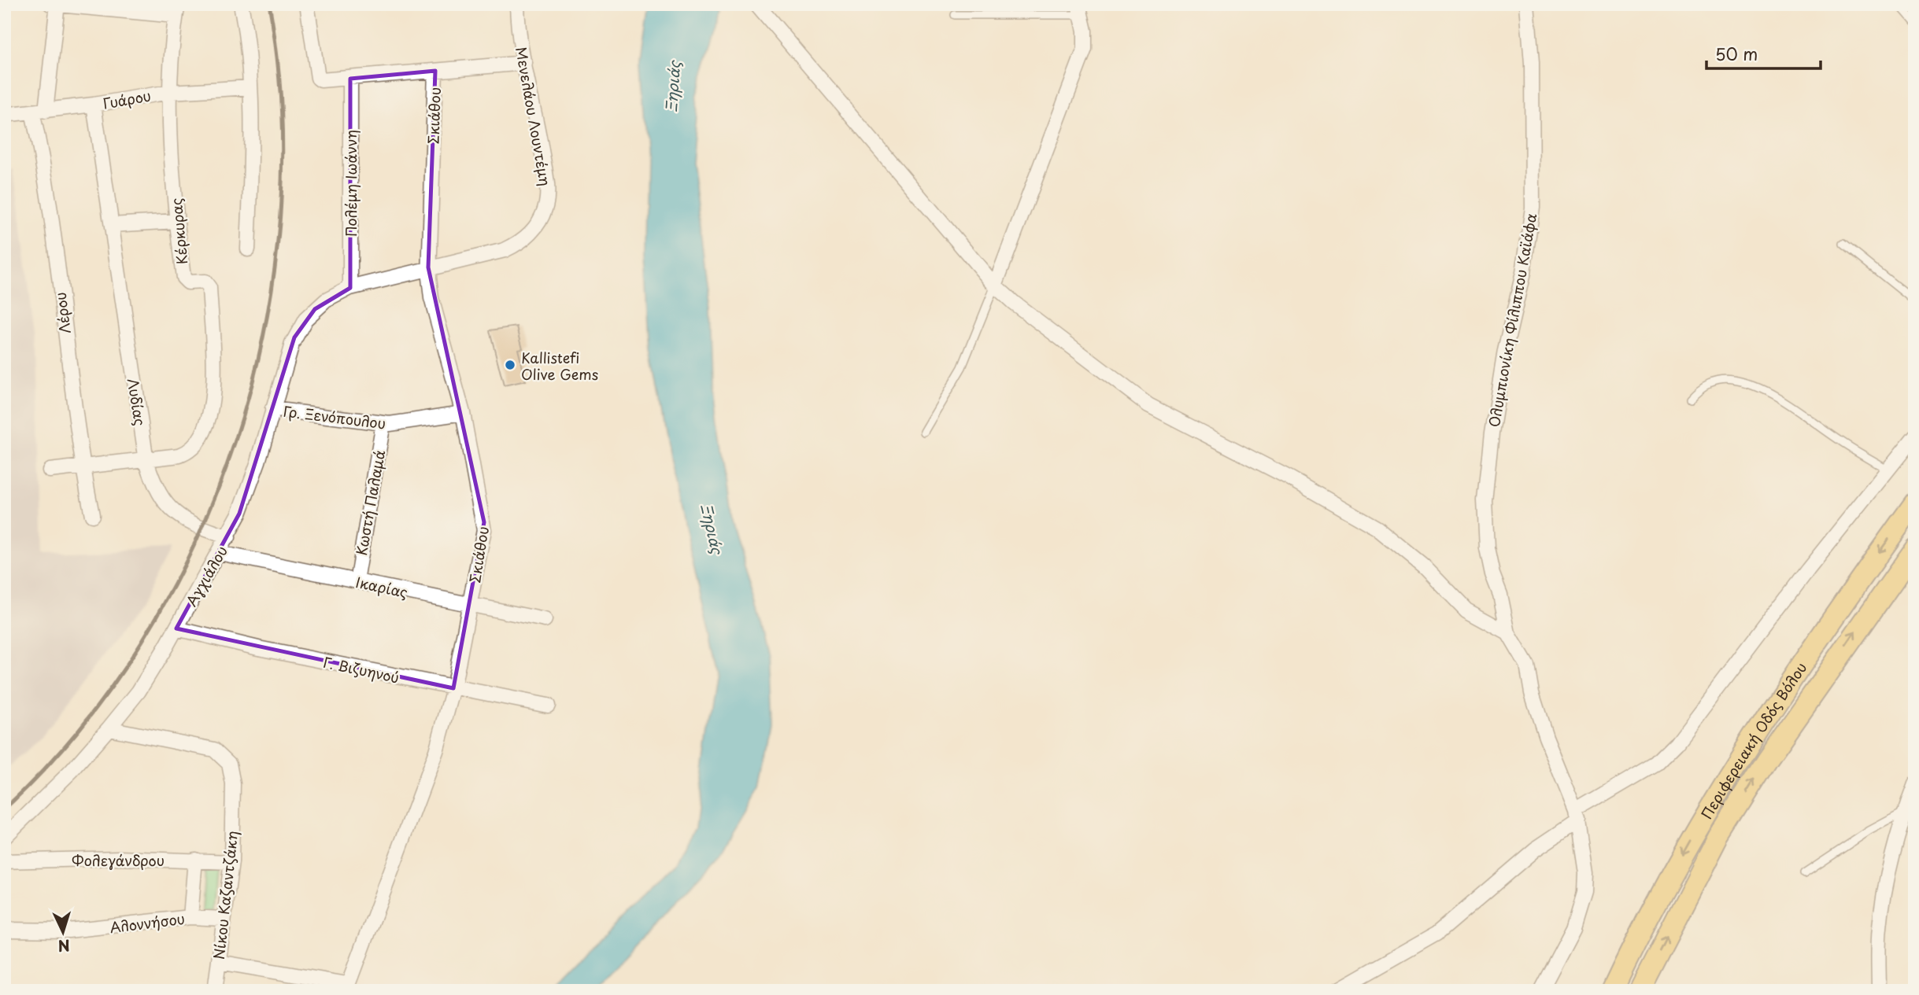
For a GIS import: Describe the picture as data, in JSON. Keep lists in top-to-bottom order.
{
  "streets": {
    "main road": ["Περιφερειακή Οδός Βόλου"],
    "street": [
      "Γυάρου",
      "Σκιάθου",
      "Μενελάου Λουντέμη",
      "Πολέμη Ιωάννη",
      "Κέρκυρας",
      "Λέρου",
      "Ολυμπιονίκη Φίλιππου Καϊάφα",
      "Λυδίας",
      "Γρ. Ξενόπουλου",
      "Κωστή Παλαμά",
      "Αγχιάλου",
      "Ικαρίας",
      "Γ. Βιζυηνού",
      "Φολεγάνδρου",
      "Νίκου Καζαντζάκη",
      "Αλοννήσου"
    ]
  },
  "crossings": [
    ["Γυάρου", "Κέρκυρας"],
    ["Γυάρου", "Λέρου"],
    ["Γυάρου", "Λυδίας"],
    ["Σκιάθου", "Μενελάου Λουντέμη"],
    ["Σκιάθου", "Γρ. Ξενόπουλου"],
    ["Σκιάθου", "Ικαρίας"],
    ["Σκιάθου", "Γ. Βιζυηνού"],
    ["Μενελάου Λουντέμη", "Πολέμη Ιωάννη"],
    ["Μενελάου Λουντέμη", "Αγχιάλου"],
    ["Πολέμη Ιωάννη", "Αγχιάλου"],
    ["Κέρκυρας", "Λυδίας"],
    ["Λυδίας", "Αγχιάλου"],
    ["Γρ. Ξενόπουλου", "Κωστή Παλαμά"],
    ["Γρ. Ξενόπουλου", "Αγχιάλου"],
    ["Κωστή Παλαμά", "Ικαρίας"],
    ["Αγχιάλου", "Ικαρίας"],
    ["Αγχιάλου", "Γ. Βιζυηνού"],
    ["Αγχιάλου", "Νίκου Καζαντζάκη"],
    ["Φολεγάνδρου", "Νίκου Καζαντζάκη"],
    ["Νίκου Καζαντζάκη", "Αλοννήσου"]
  ],
  "water": ["Ξηριάς"],
  "places": ["Kallistefi Olive Gems"],
  "scale_bar": "50 m",
  "north": "bottom"
}
